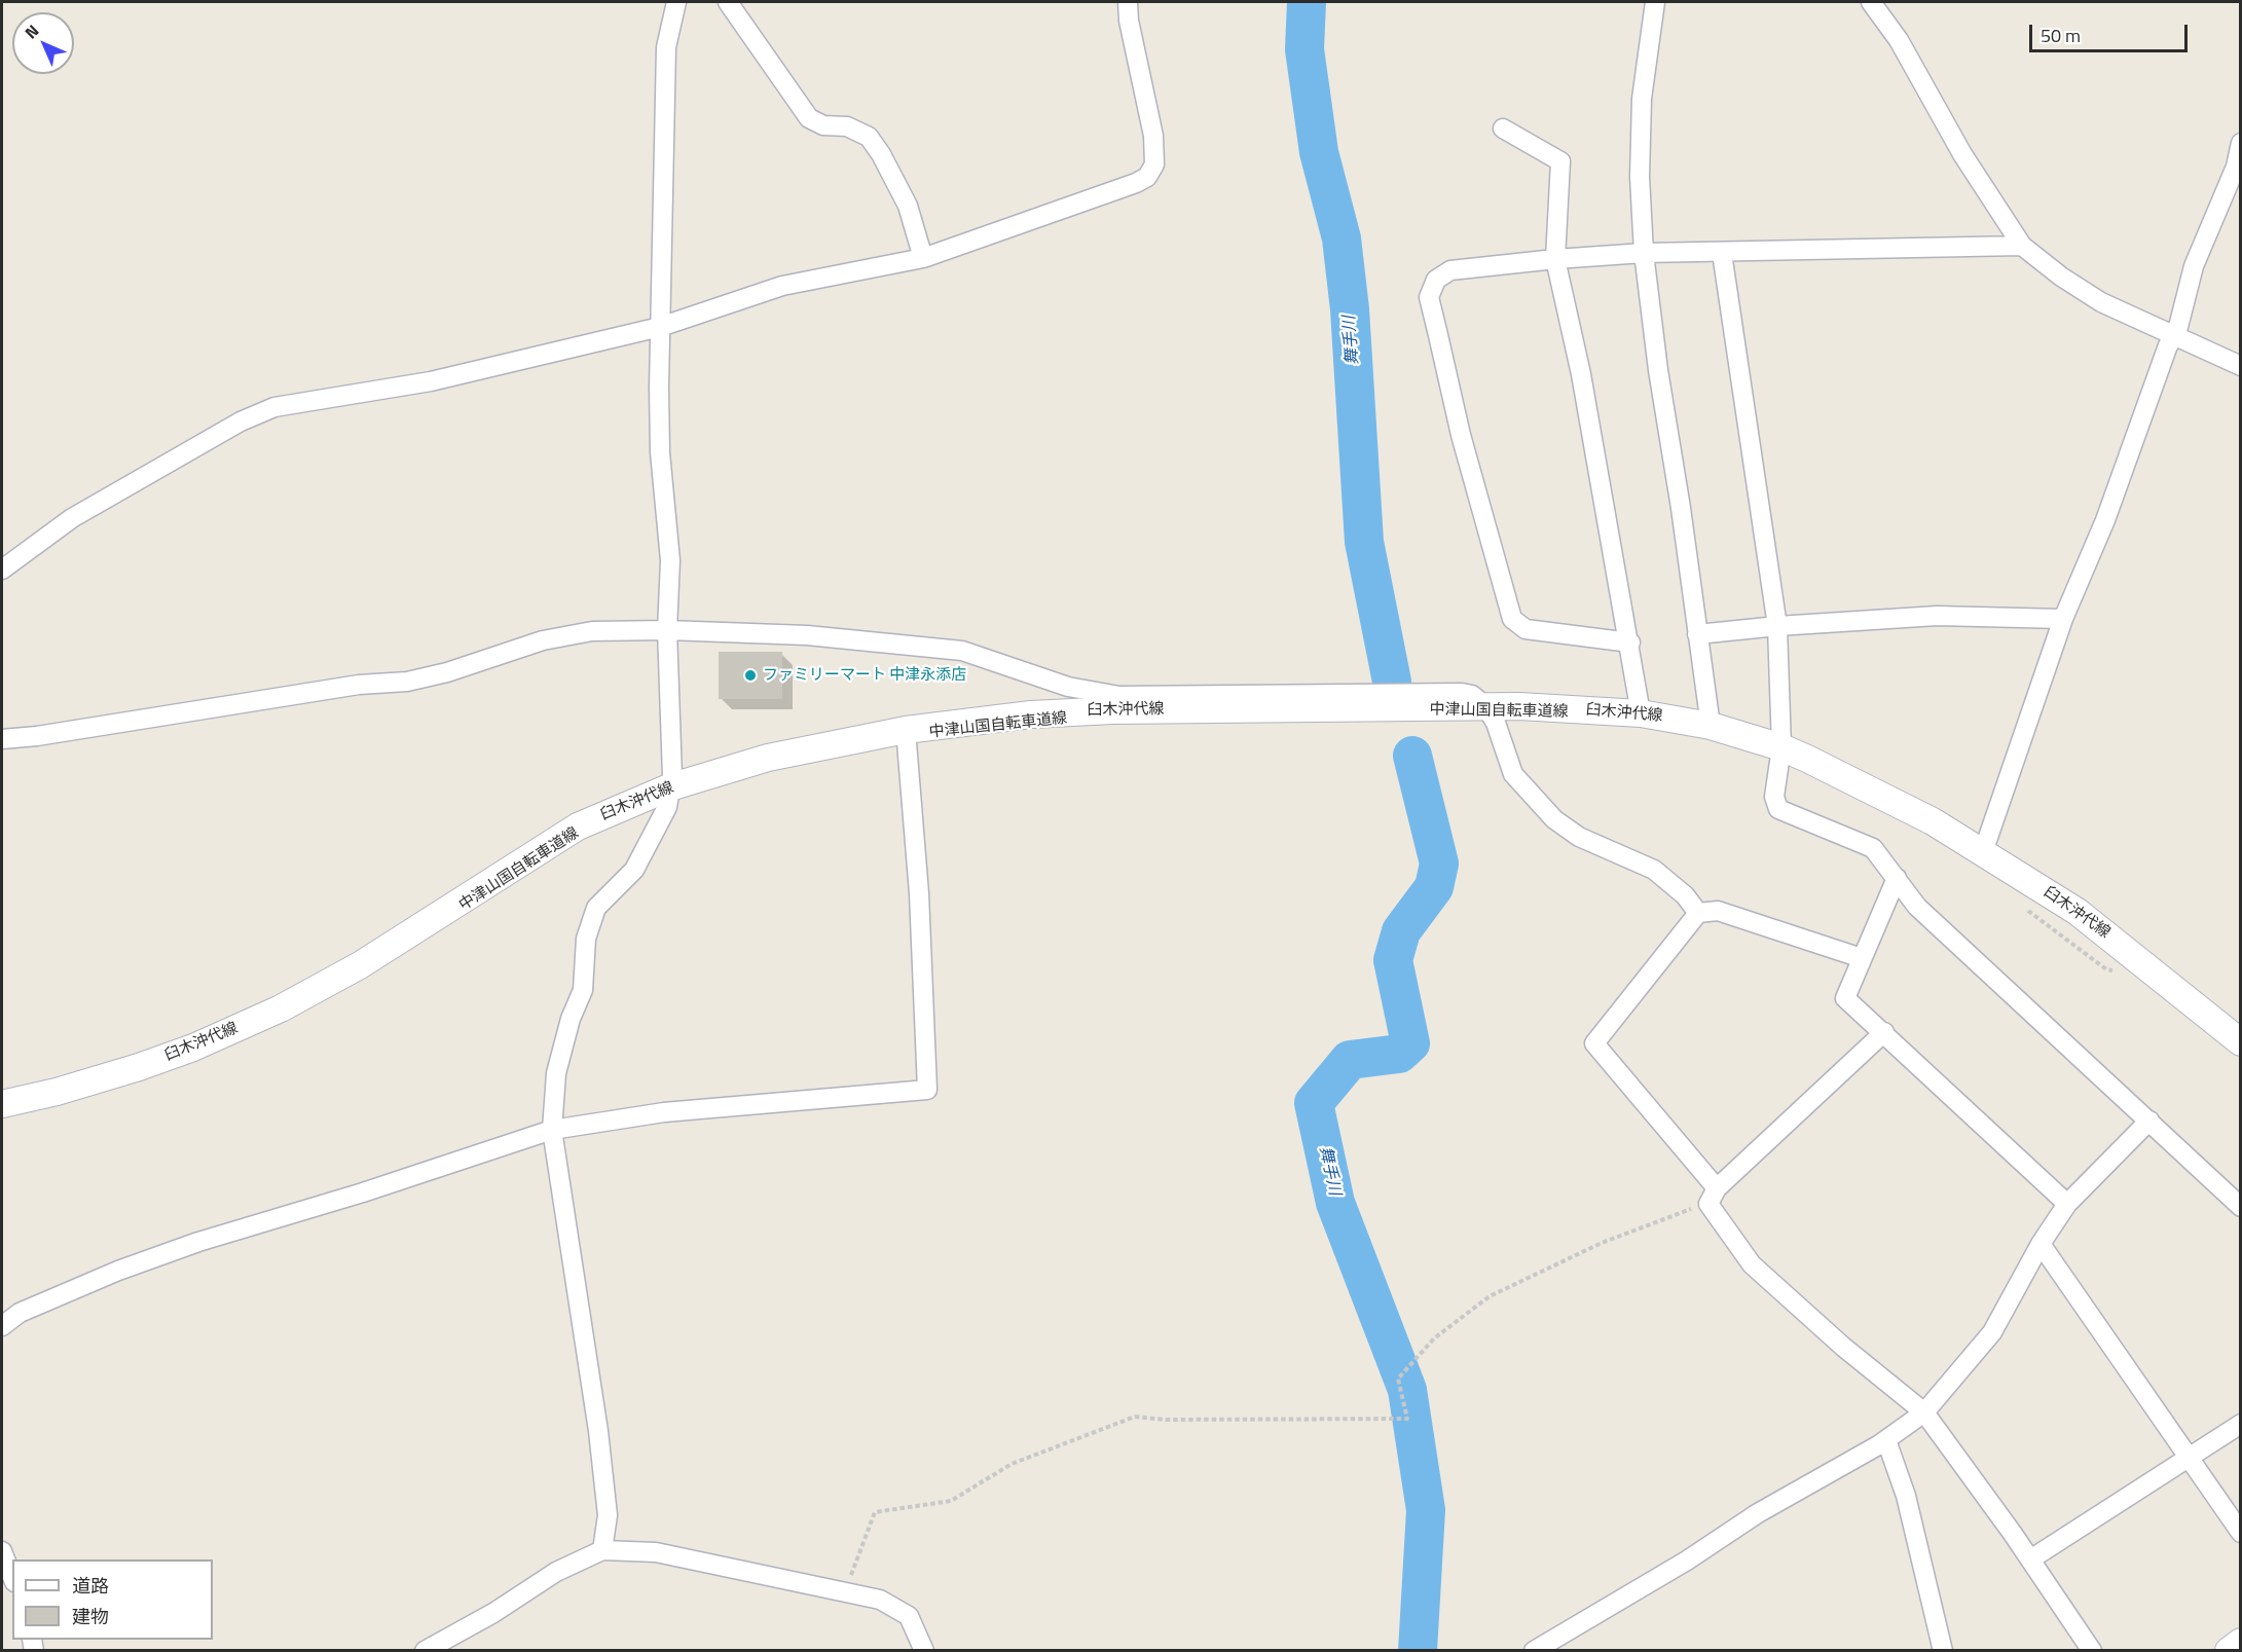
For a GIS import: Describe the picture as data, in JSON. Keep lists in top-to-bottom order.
{
  "streets": {
    "main road": ["臼木沖代線"]
  },
  "water": ["舞手川"],
  "places": ["ファミリーマート 中津永添店"],
  "legend": ["道路", "建物"],
  "scale_bar": "50 m",
  "north": "top left"
}
